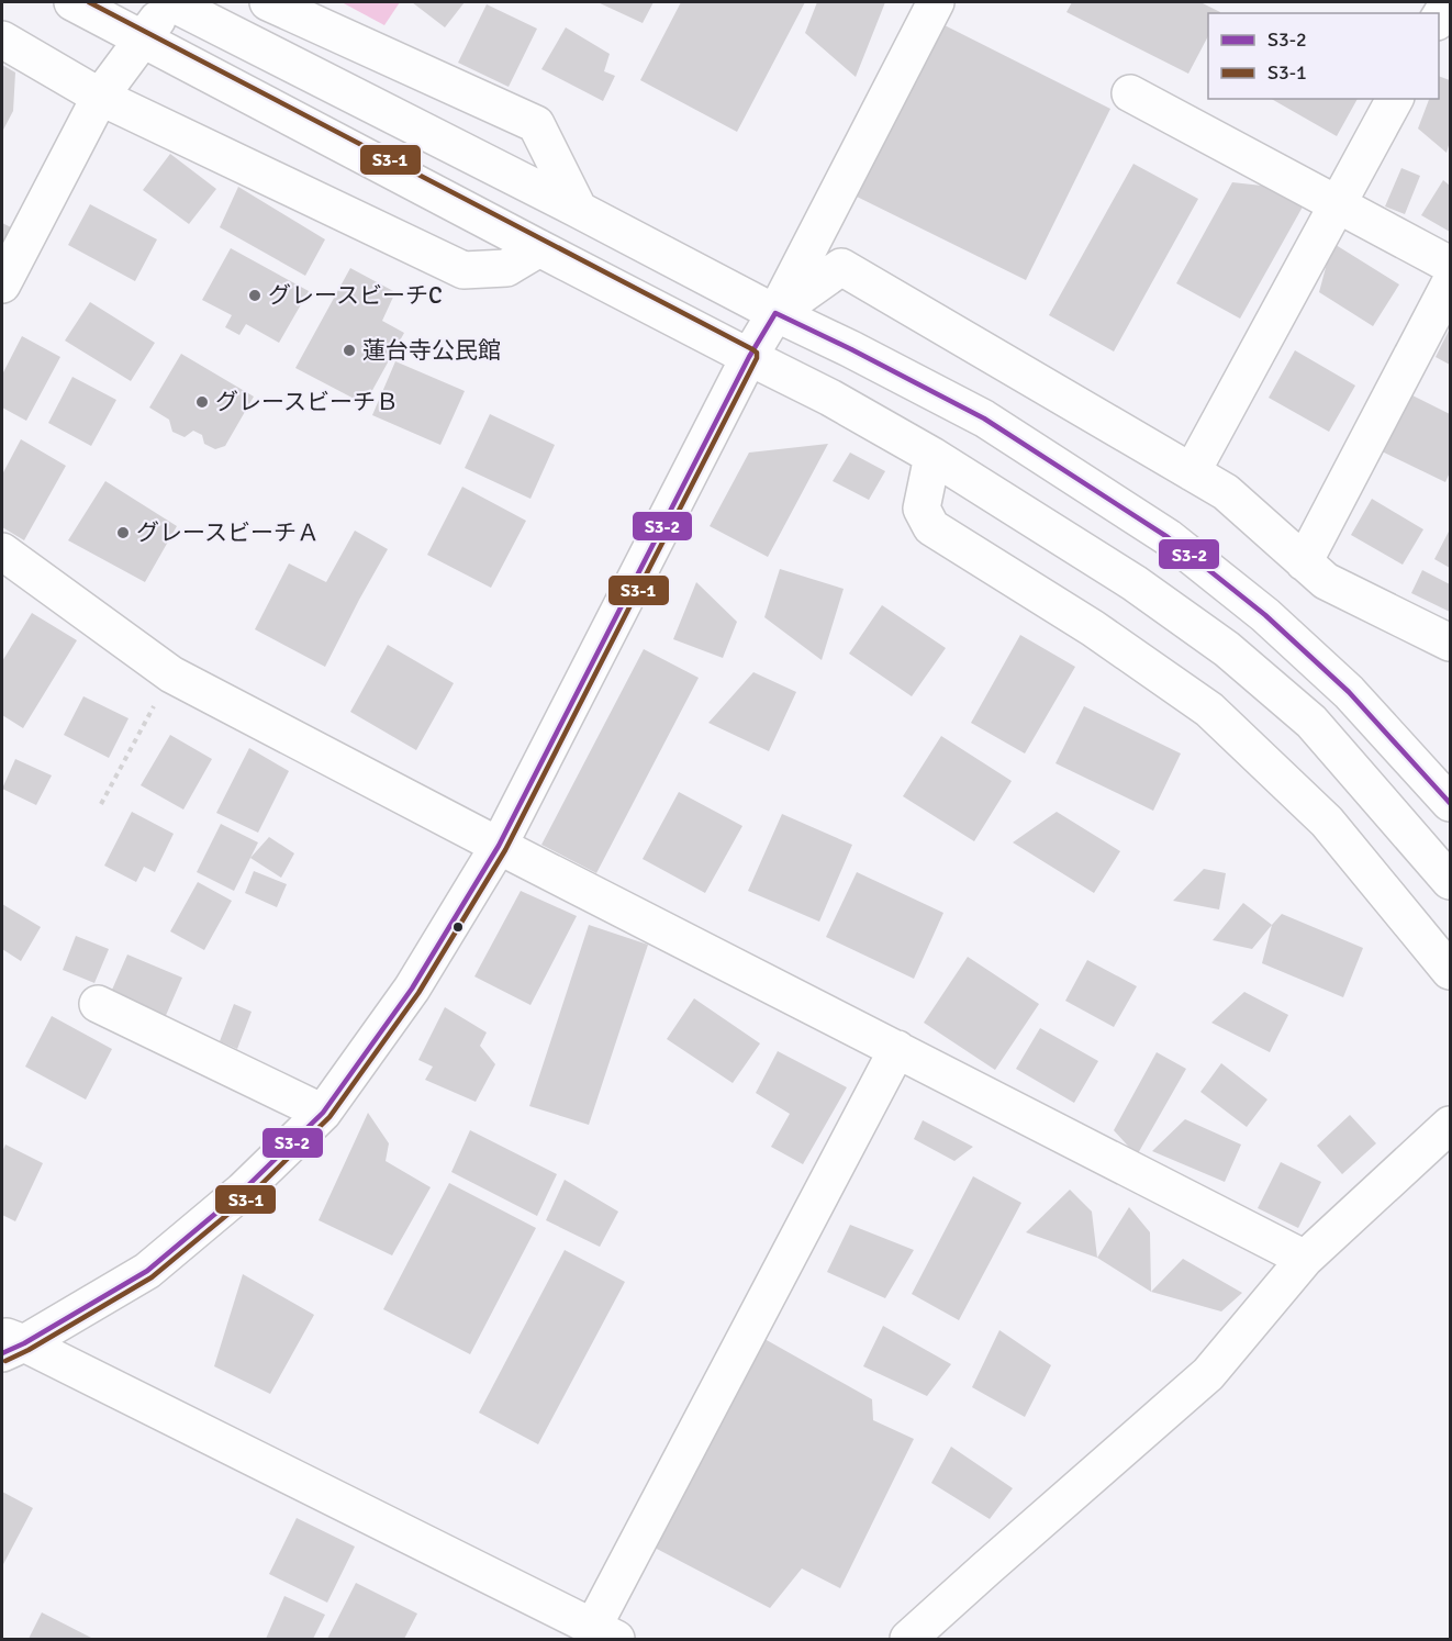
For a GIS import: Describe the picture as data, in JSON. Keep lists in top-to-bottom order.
{
  "places": [
    "グレースビーチC",
    "蓮台寺公民館",
    "グレースビーチＢ",
    "グレースビーチＡ"
  ],
  "lines": ["transit line S3-1", "transit line S3-2"],
  "legend": ["S3-2", "S3-1"]
}
